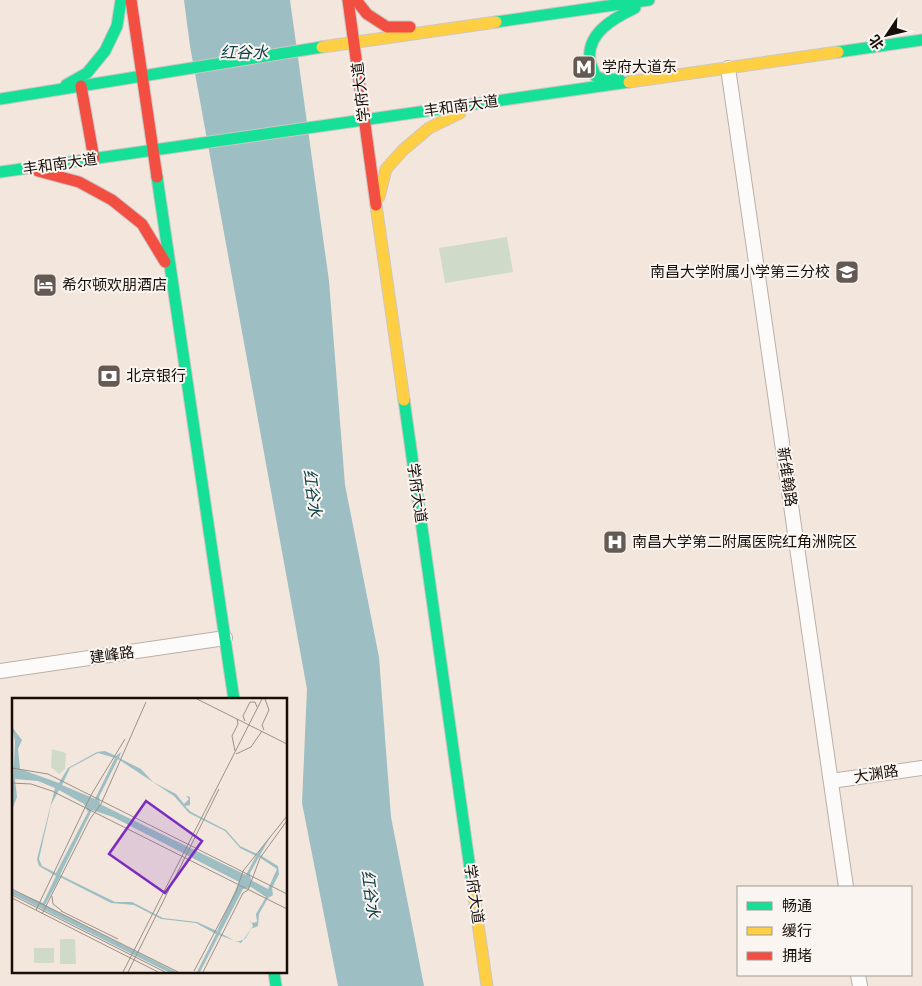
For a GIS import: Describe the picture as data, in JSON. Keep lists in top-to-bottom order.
{
  "streets": {
    "main road": ["学府大道", "丰和南大道"],
    "street": ["新维翰路", "建峰路", "大渊路"]
  },
  "crossings": [
    ["学府大道", "丰和南大道"],
    ["丰和南大道", "新维翰路"],
    ["新维翰路", "大渊路"]
  ],
  "water": ["红谷水"],
  "places": {
    "metro station": ["学府大道东"],
    "school or university": ["南昌大学附属小学第三分校"],
    "hotel": ["希尔顿欢朋酒店"],
    "bank": ["北京银行"],
    "hospital": ["南昌大学第二附属医院红角洲院区"]
  },
  "legend": ["畅通", "缓行", "拥堵"],
  "north": "bottom left"
}
